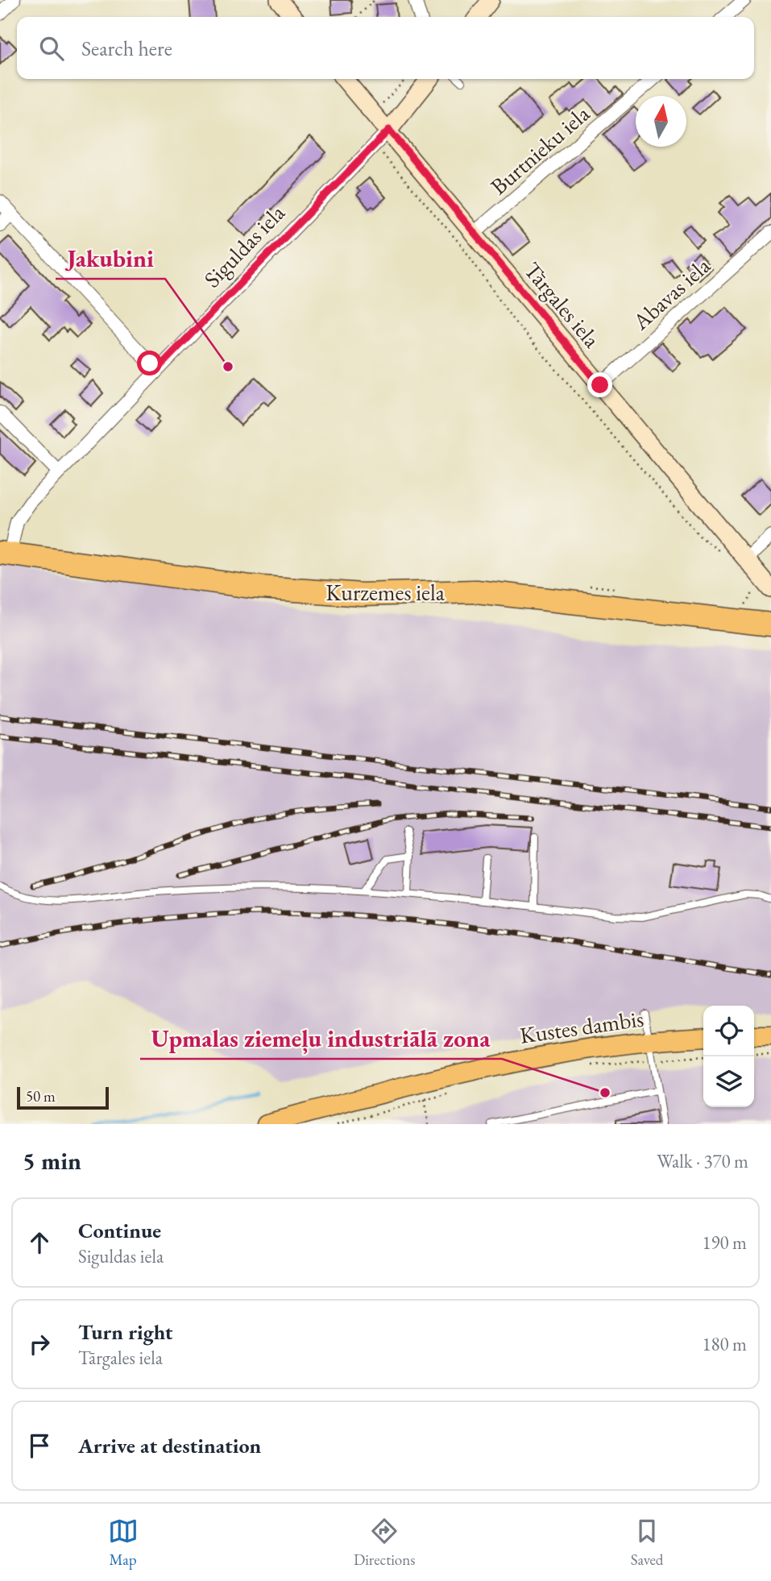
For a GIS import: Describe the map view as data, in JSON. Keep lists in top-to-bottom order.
{
  "streets": {
    "highway": ["Kurzemes iela"],
    "main road": ["Kustes dambis"],
    "street": [
      "Burtnieku iela",
      "Siguldas iela",
      "Abavas iela",
      "Tārgales iela"
    ]
  },
  "crossings": [
    ["Burtnieku iela", "Tārgales iela"],
    ["Siguldas iela", "Tārgales iela"],
    ["Siguldas iela", "Kurzemes iela"],
    ["Abavas iela", "Tārgales iela"]
  ],
  "places": ["Jakubini", "Upmalas ziemeļu industriālā zona"],
  "scale_bar": "50 m",
  "north": "top",
  "page": {
    "search": "Search here",
    "scale": "50 m",
    "heading": ["5 min", "Walk · 370 m"],
    "list": [
      ["Continue", "Siguldas iela", "190 m"],
      ["Turn right", "Tārgales iela", "180 m"],
      "Arrive at destination"
    ],
    "nav": ["Map", "Directions", "Saved"]
  }
}
